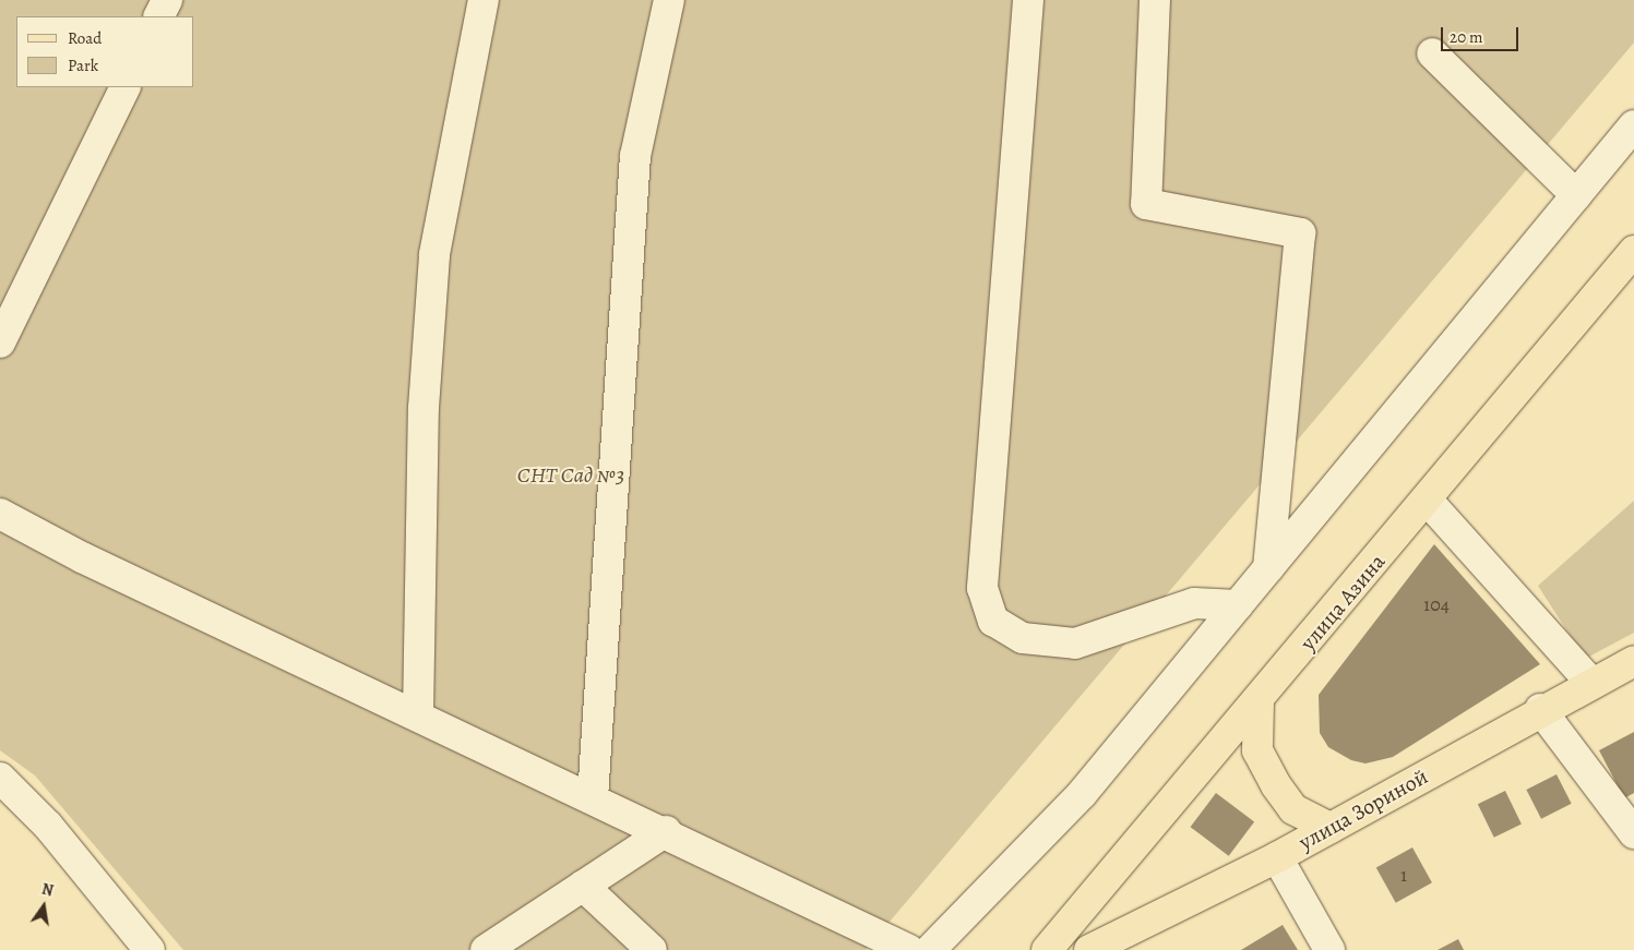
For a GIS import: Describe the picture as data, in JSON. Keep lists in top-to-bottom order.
{
  "streets": {
    "main road": ["улица Азина", "улица Зориной"]
  },
  "parks": ["СНТ Сад №3"],
  "house_numbers": ["104", "1"],
  "legend": ["Road", "Park"],
  "scale_bar": "20 m",
  "north": "top"
}
